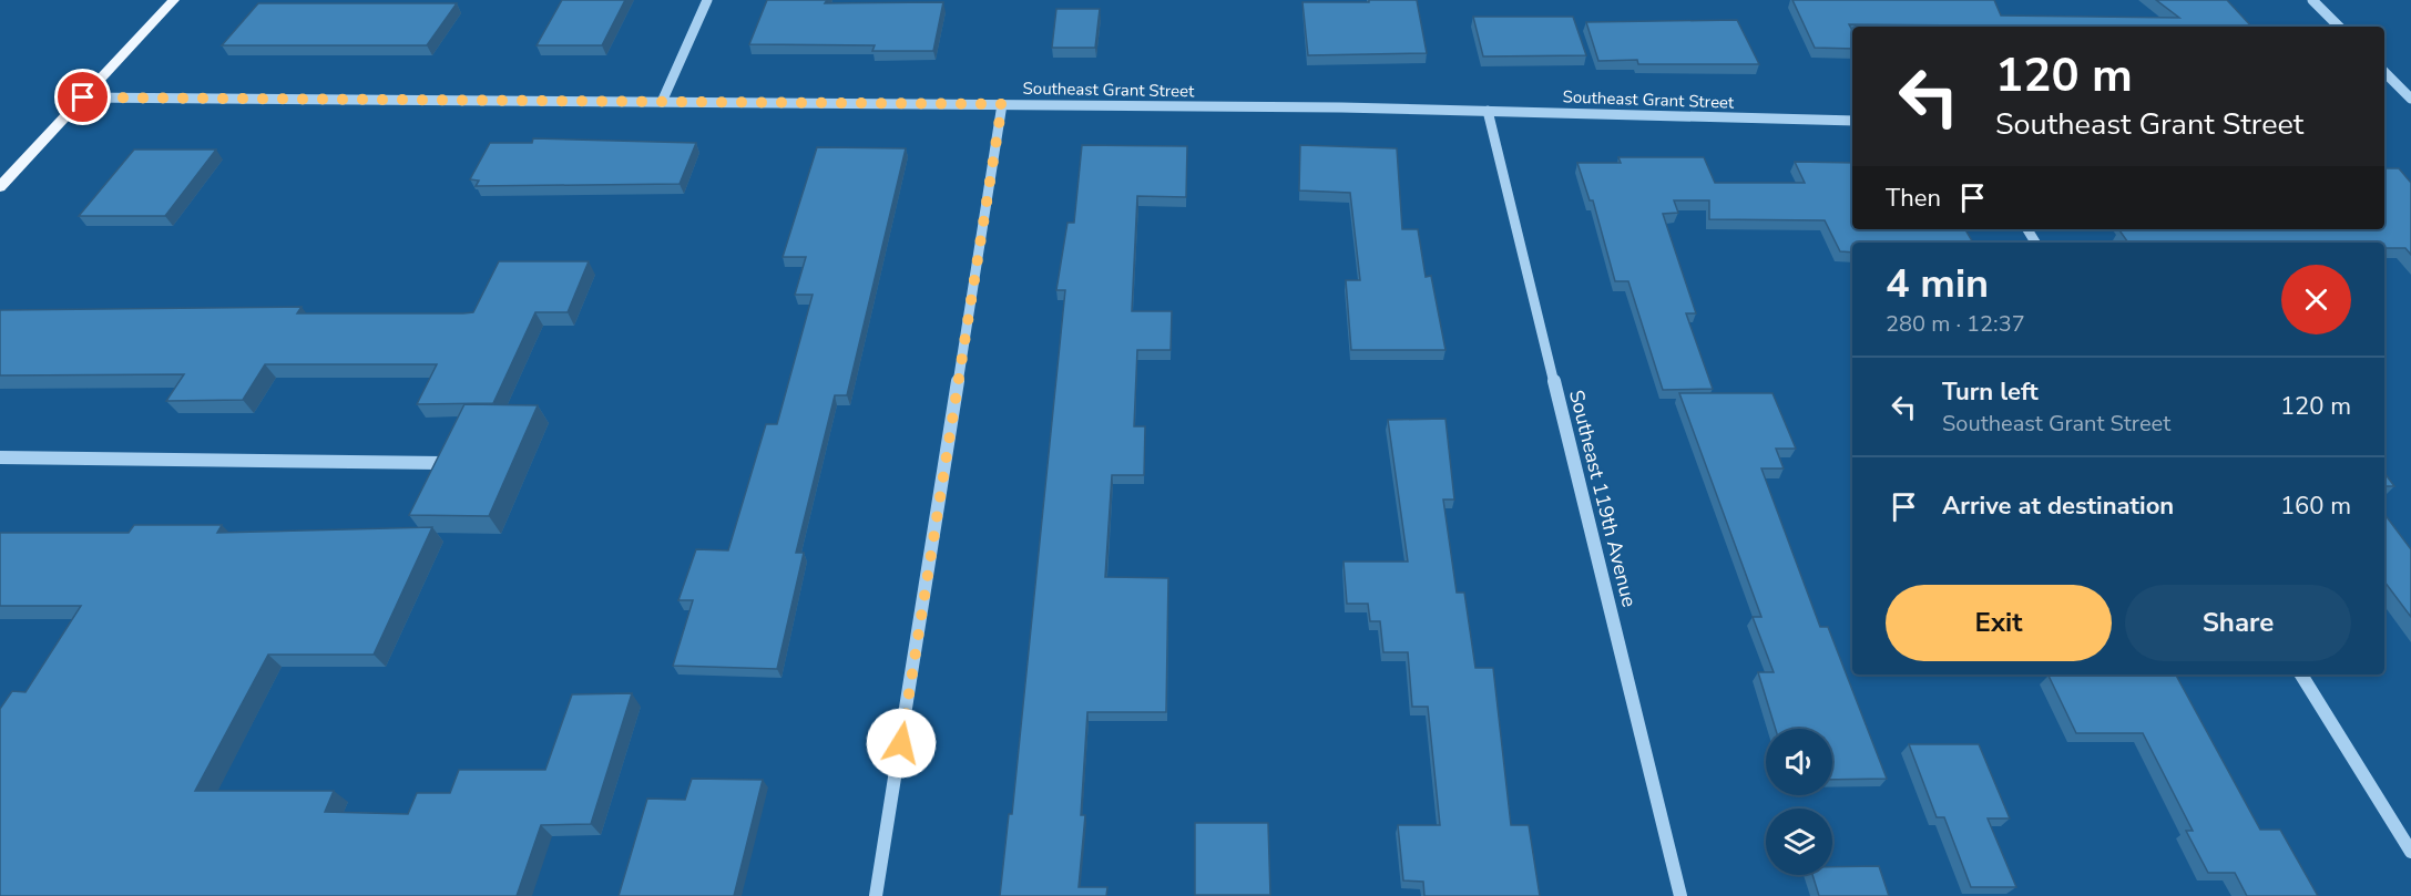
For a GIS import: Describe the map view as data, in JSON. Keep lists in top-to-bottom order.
{
  "streets": {
    "street": ["Southeast Grant Street", "Southeast 119th Avenue"]
  },
  "crossings": [
    ["Southeast Grant Street", "Southeast 119th Avenue"]
  ],
  "page": {
    "turn": ["120 m", "Southeast Grant Street"],
    "then": "Then",
    "heading": ["4 min", "280 m · 12:37"],
    "list": [
      {
        "name": "Turn left",
        "note": "Southeast Grant Street",
        "value": "120 m"
      },
      {
        "name": "Arrive at destination",
        "value": "160 m"
      }
    ],
    "buttons": ["Exit", "Share"]
  }
}
